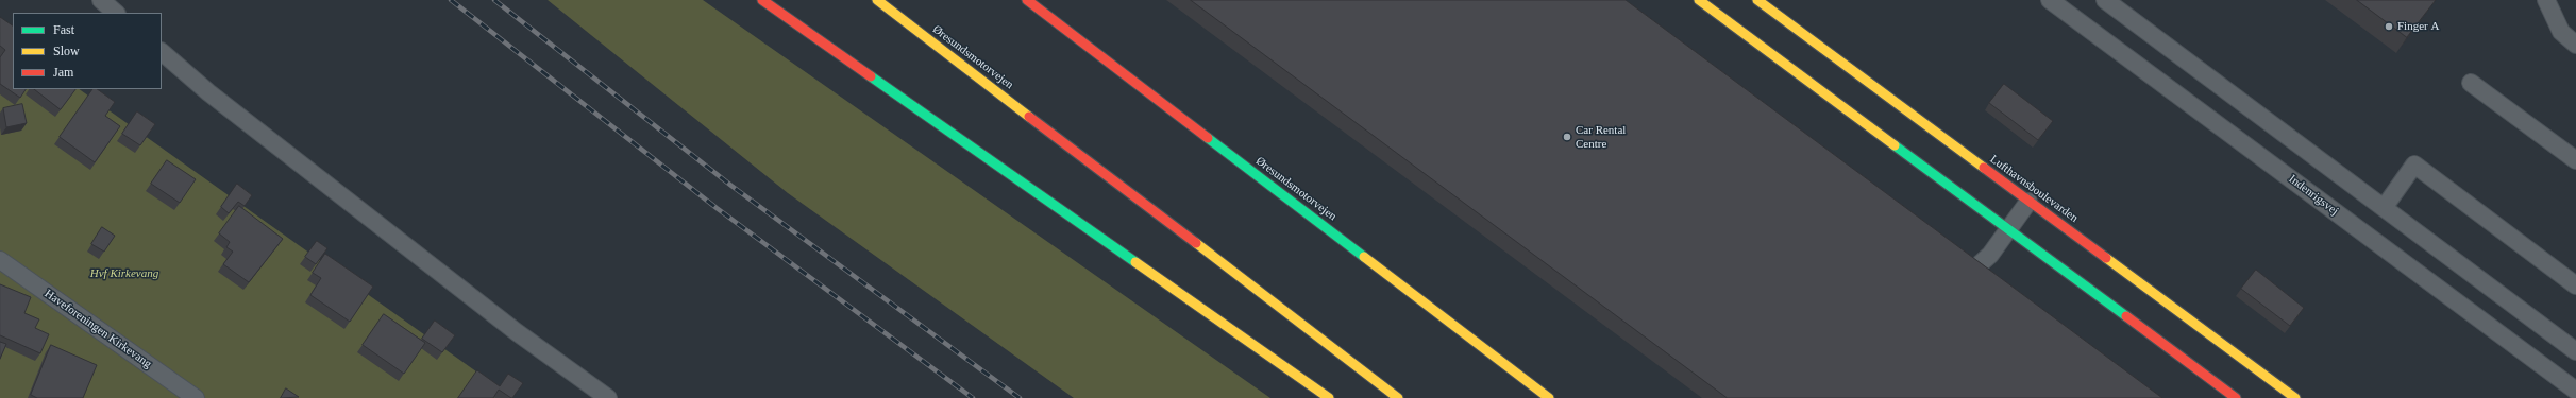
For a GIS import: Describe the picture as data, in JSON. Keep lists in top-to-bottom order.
{
  "streets": {
    "main road": ["Øresundsmotorvejen", "Lufthavnsboulevarden"],
    "lane": ["Indenrigsvej", "Haveforeningen Kirkevang"]
  },
  "parks": ["Hvf Kirkevang"],
  "places": ["Finger A", "Car Rental Centre"],
  "legend": ["Fast", "Slow", "Jam"]
}
